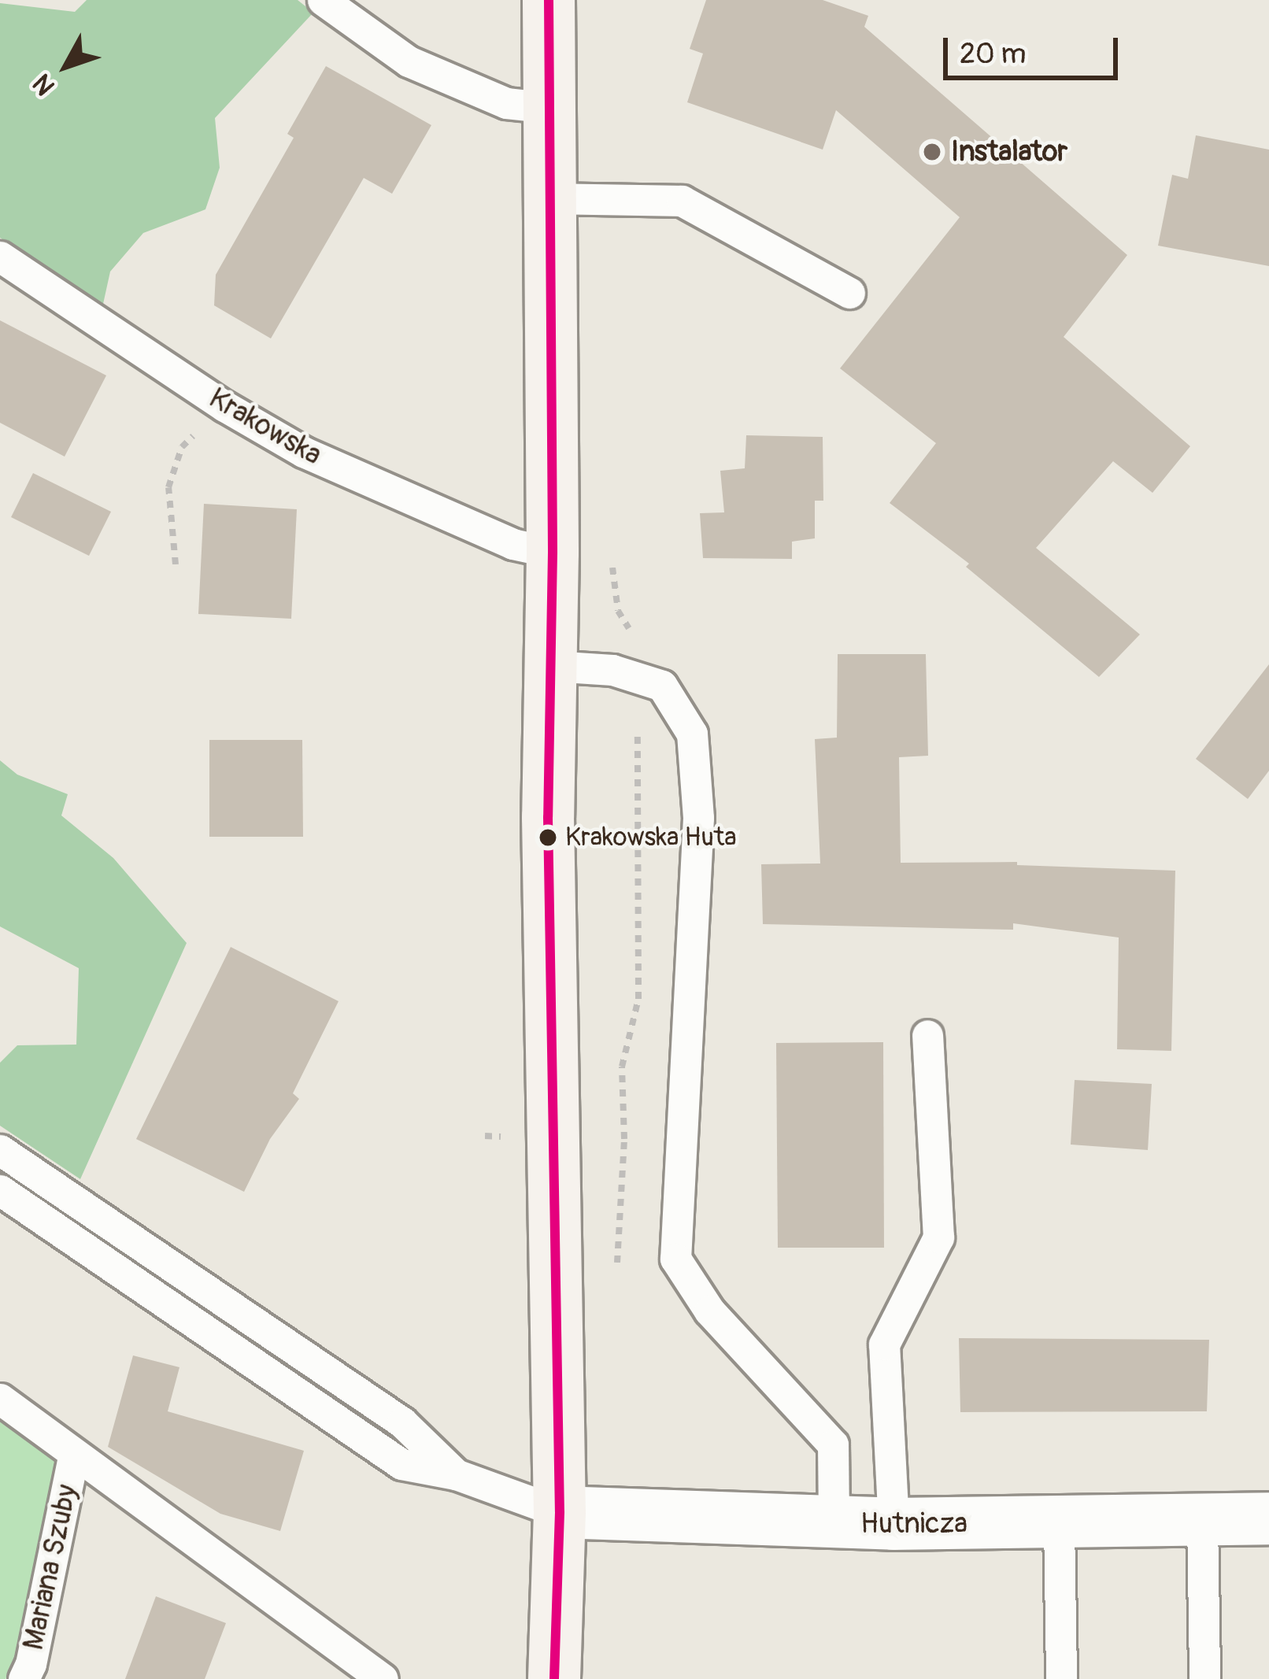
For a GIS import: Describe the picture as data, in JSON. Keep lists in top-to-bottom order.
{
  "streets": {
    "street": ["Hutnicza"],
    "lane": ["Krakowska", "Mariana Szuby"]
  },
  "places": ["Instalator", "Krakowska Huta"],
  "lines": ["transit line 20"],
  "scale_bar": "20 m",
  "north": "bottom left"
}
